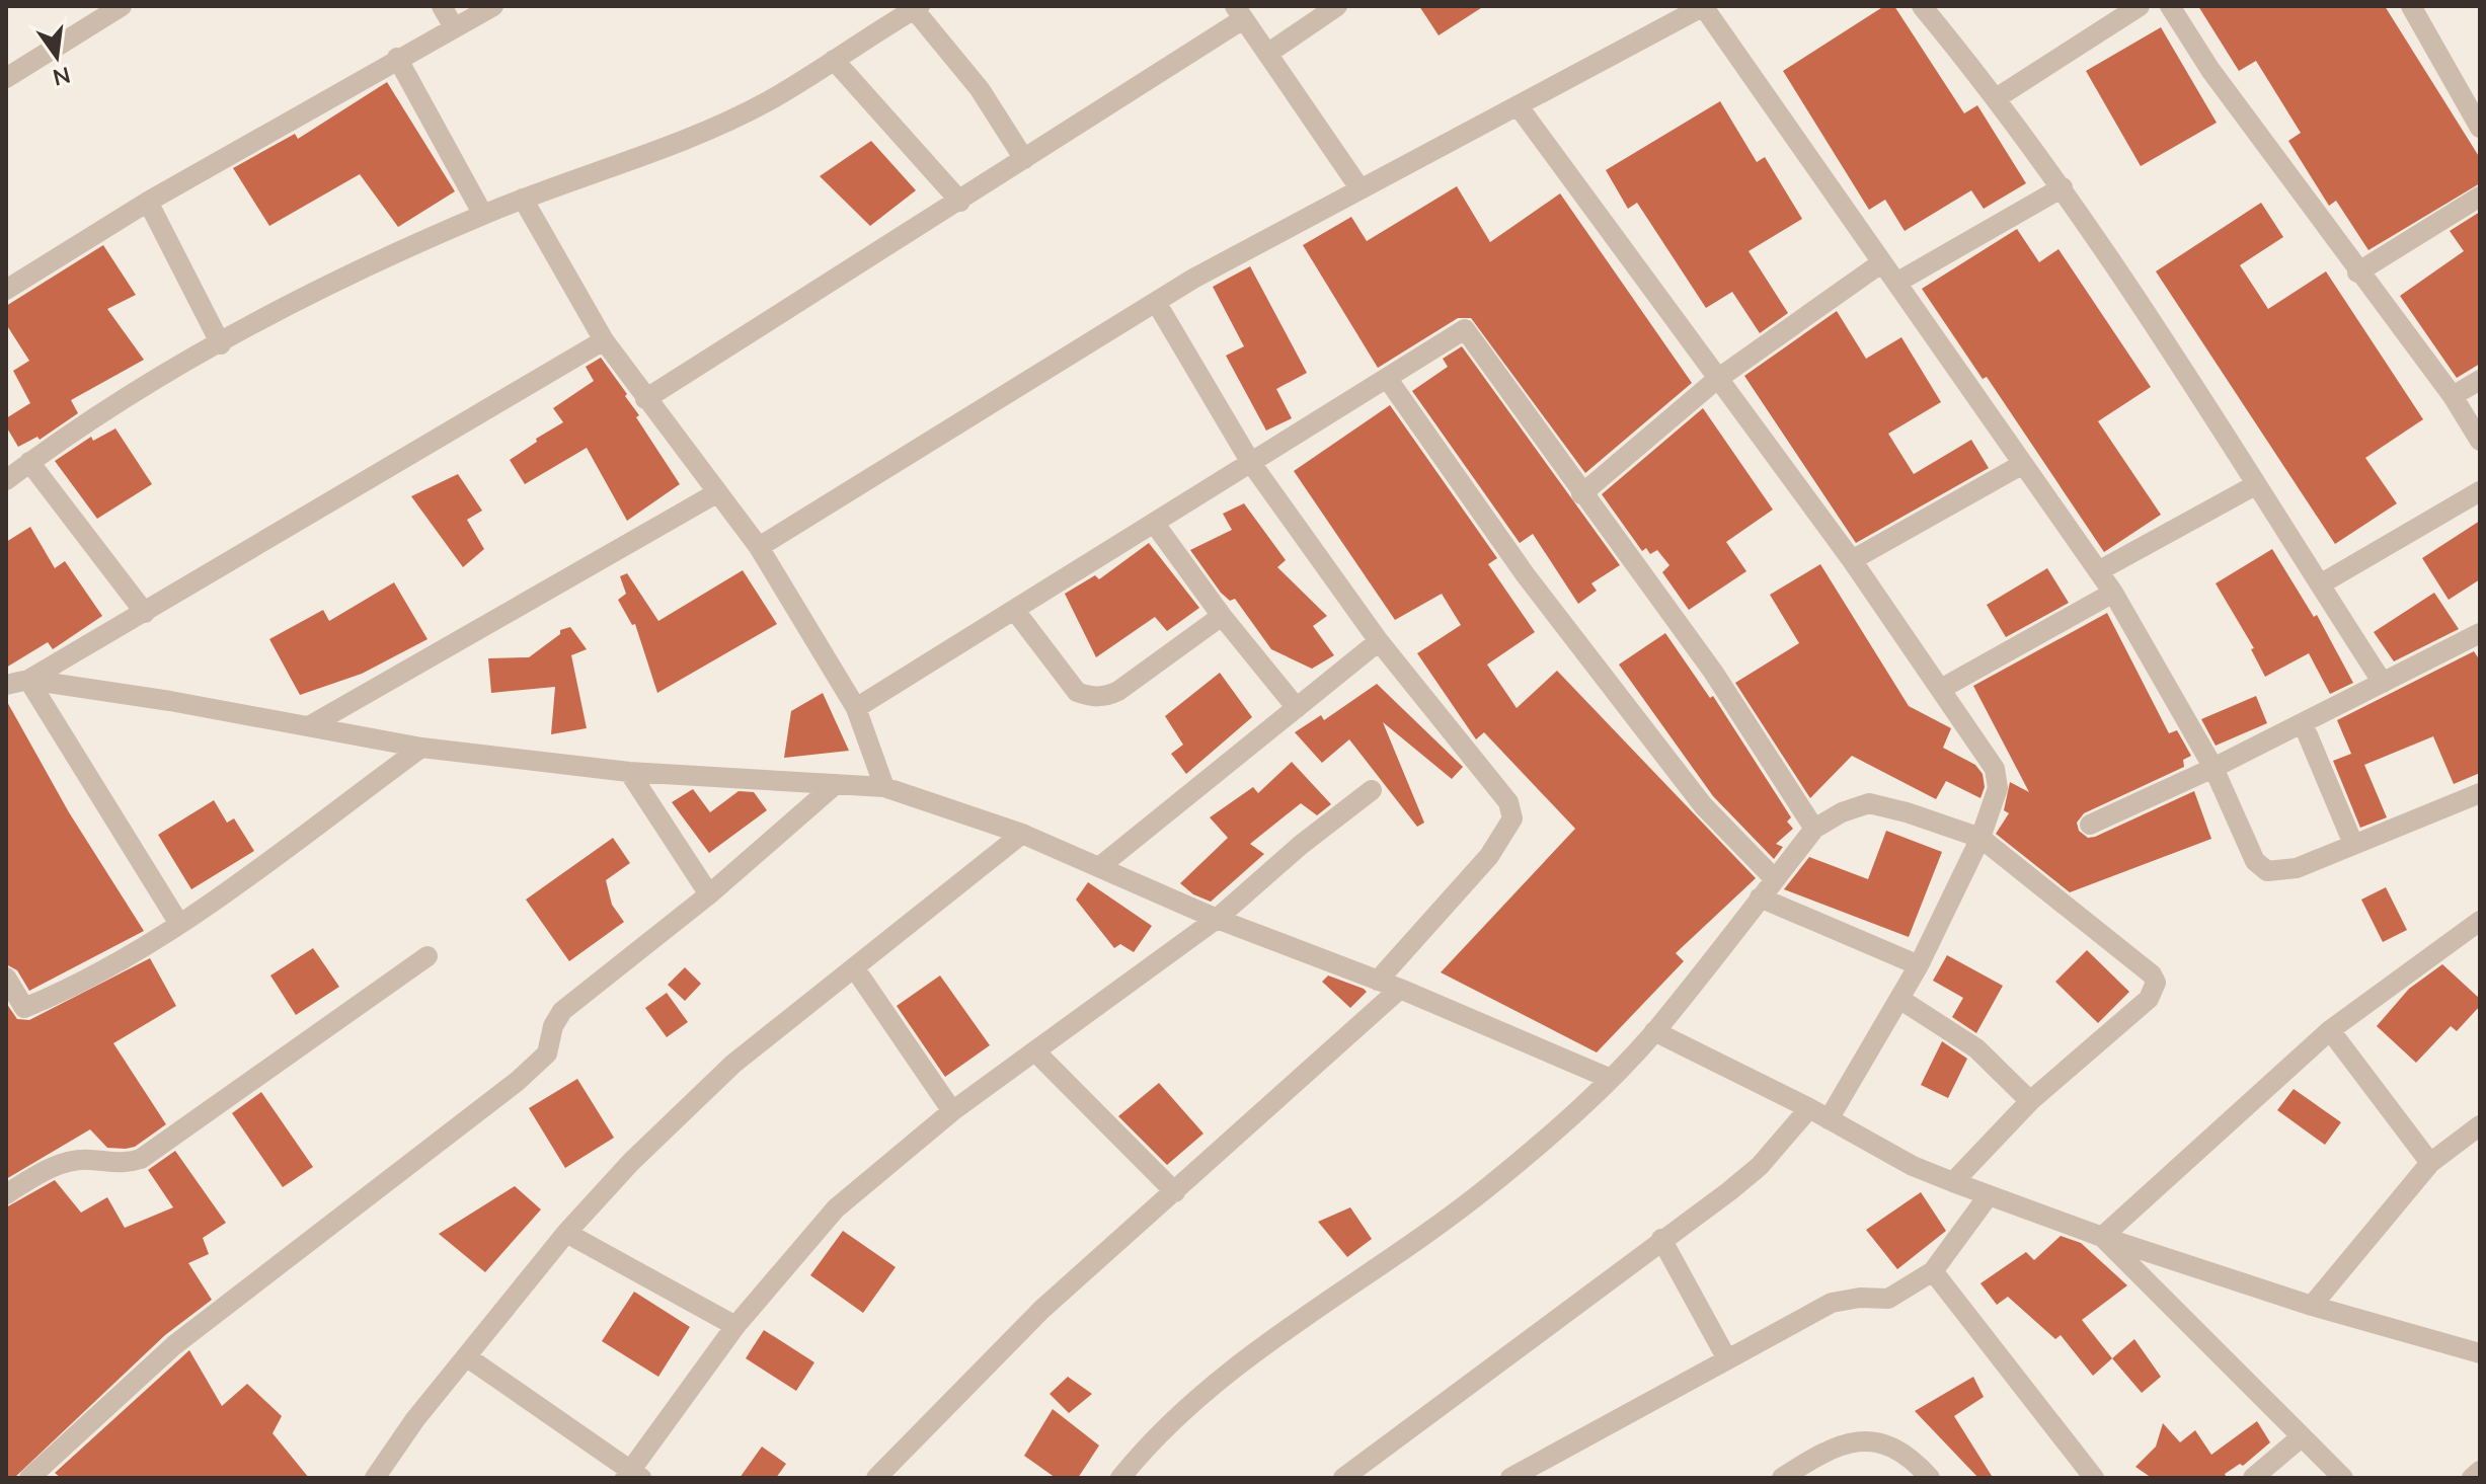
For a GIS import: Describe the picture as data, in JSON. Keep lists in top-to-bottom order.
{
  "north": "bottom"
}
